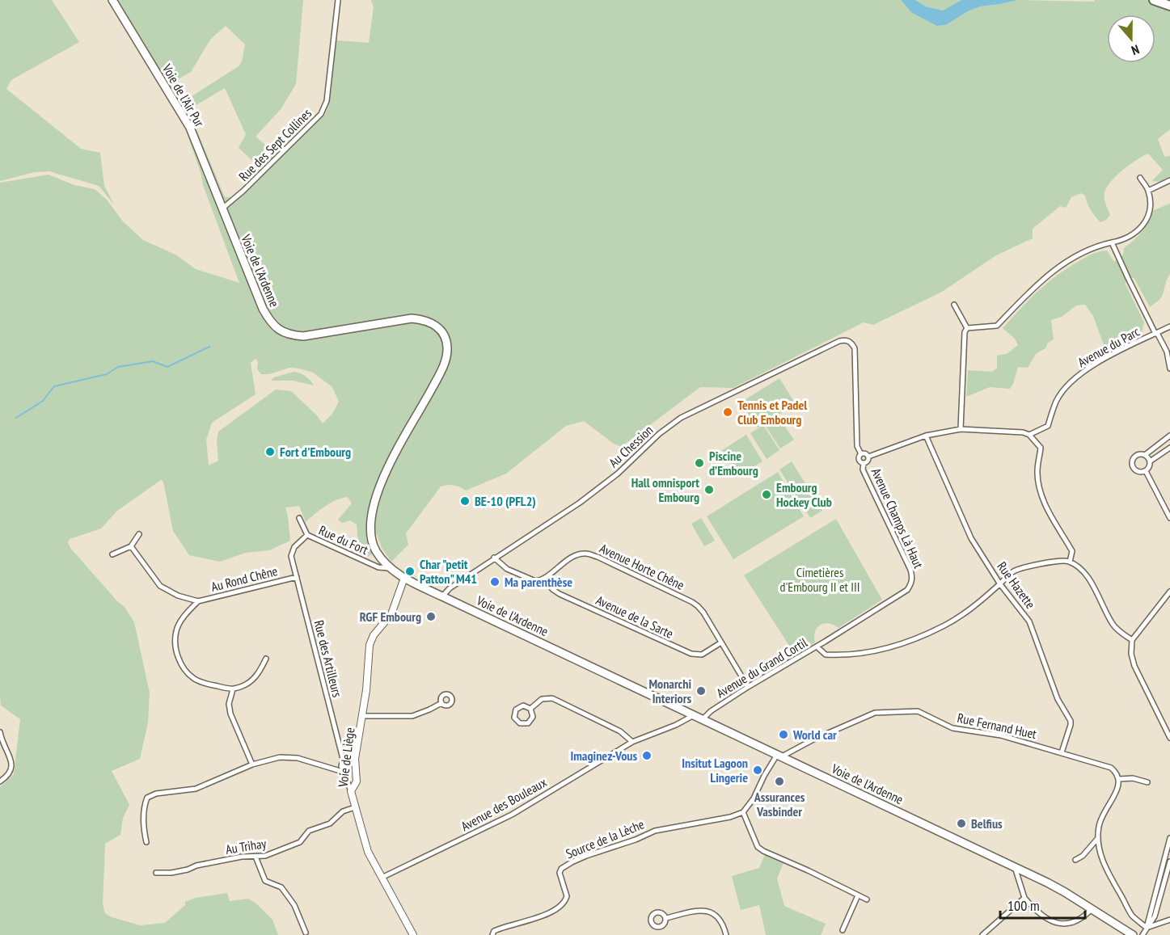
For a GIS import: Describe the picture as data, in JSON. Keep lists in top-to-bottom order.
{
  "streets": {
    "main road": ["Voie de l'Air Pur", "Voie de l'Ardenne"],
    "street": [
      "Rue des Sept Collines",
      "Avenue du Parc",
      "Au Chession",
      "Avenue Champs Là Haut",
      "Rue du Fort",
      "Avenue Horte Chêne",
      "Au Rond Chêne",
      "Rue Hazette",
      "Avenue de la Sarte",
      "Rue des Artilleurs",
      "Avenue du Grand Cortil",
      "Rue Fernand Huet",
      "Voie de Liège",
      "Avenue des Bouleaux",
      "Source de la Lèche",
      "Au Trihay"
    ]
  },
  "crossings": [
    ["Voie de l'Air Pur", "Rue des Sept Collines"],
    ["Voie de l'Air Pur", "Voie de l'Ardenne"],
    ["Rue des Sept Collines", "Voie de l'Ardenne"],
    ["Voie de l'Ardenne", "Au Chession"],
    ["Voie de l'Ardenne", "Rue du Fort"],
    ["Voie de l'Ardenne", "Avenue du Grand Cortil"],
    ["Voie de l'Ardenne", "Rue Fernand Huet"],
    ["Voie de l'Ardenne", "Voie de Liège"],
    ["Voie de l'Ardenne", "Avenue des Bouleaux"],
    ["Au Chession", "Avenue Champs Là Haut"],
    ["Avenue Champs Là Haut", "Avenue du Grand Cortil"],
    ["Rue du Fort", "Rue des Artilleurs"],
    ["Avenue Horte Chêne", "Avenue de la Sarte"],
    ["Avenue Horte Chêne", "Avenue du Grand Cortil"],
    ["Au Rond Chêne", "Rue des Artilleurs"],
    ["Rue Hazette", "Avenue du Grand Cortil"],
    ["Rue Hazette", "Rue Fernand Huet"],
    ["Rue des Artilleurs", "Voie de Liège"],
    ["Voie de Liège", "Avenue des Bouleaux"],
    ["Voie de Liège", "Au Trihay"]
  ],
  "parks": ["Cimetières d'Embourg II et III"],
  "places": [
    "Tennis et Padel Club Embourg",
    "Fort d'Embourg",
    "Piscine d’Embourg",
    "Hall omnisport Embourg",
    "Embourg Hockey Club",
    "BE-10 (PFL2)",
    "Char \"petit Patton\" M41",
    "Ma parenthèse",
    "RGF Embourg",
    "Monarchi Interiors",
    "World car",
    "Imaginez-Vous",
    "Insitut Lagoon Lingerie",
    "Assurances Vasbinder",
    "Belfius"
  ],
  "scale_bar": "100 m",
  "north": "bottom"
}
